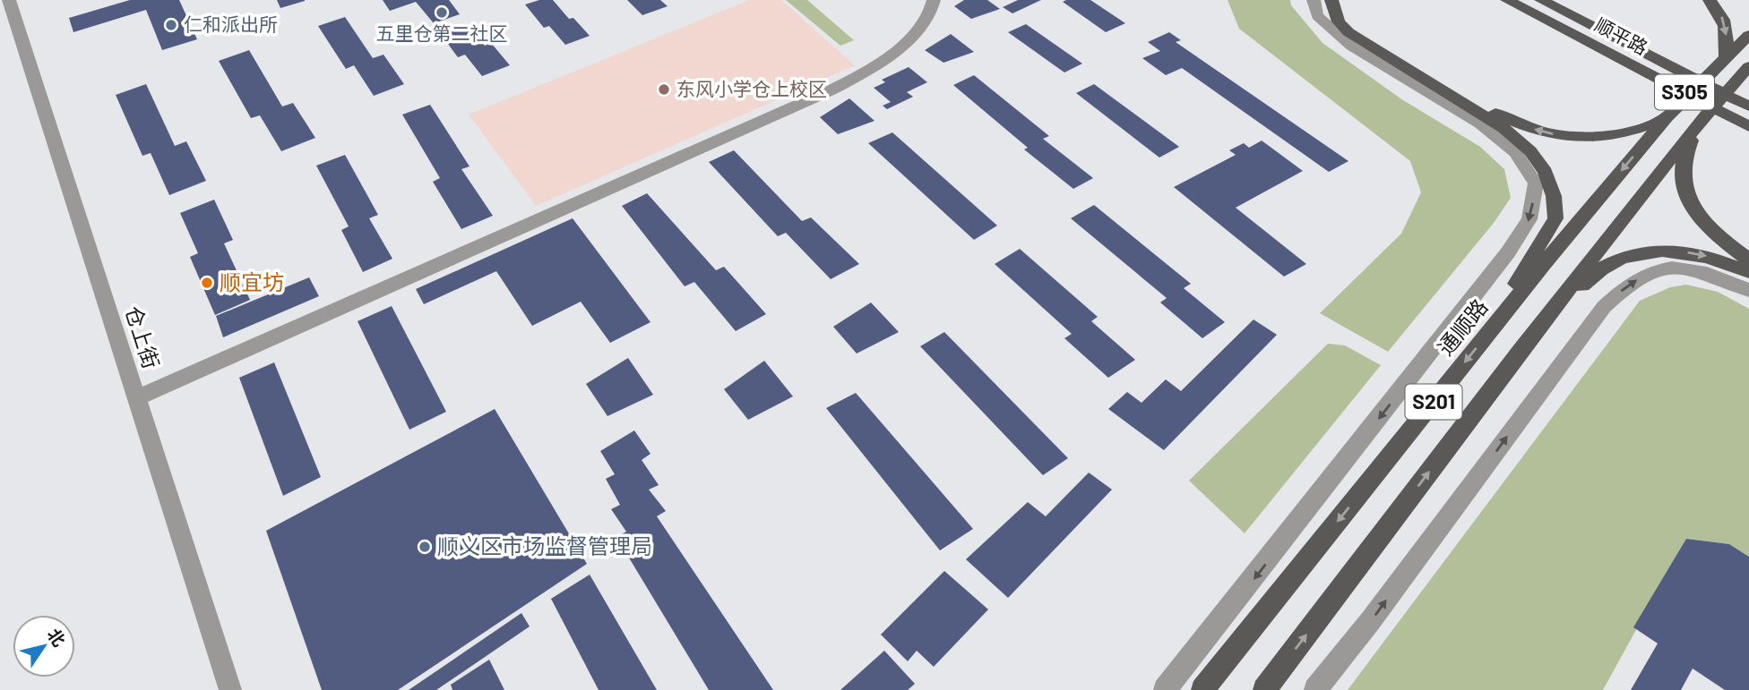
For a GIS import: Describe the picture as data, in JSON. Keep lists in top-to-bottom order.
{
  "streets": {
    "main road": [
      "顺平路",
      "S305",
      "通顺路",
      "S201"
    ],
    "street": ["仓上街"]
  },
  "places": [
    "五里仓第二社区",
    "仁和派出所",
    "东风小学仓上校区",
    "顺宜坊",
    "顺义区市场监督管理局"
  ],
  "north": "top right"
}
